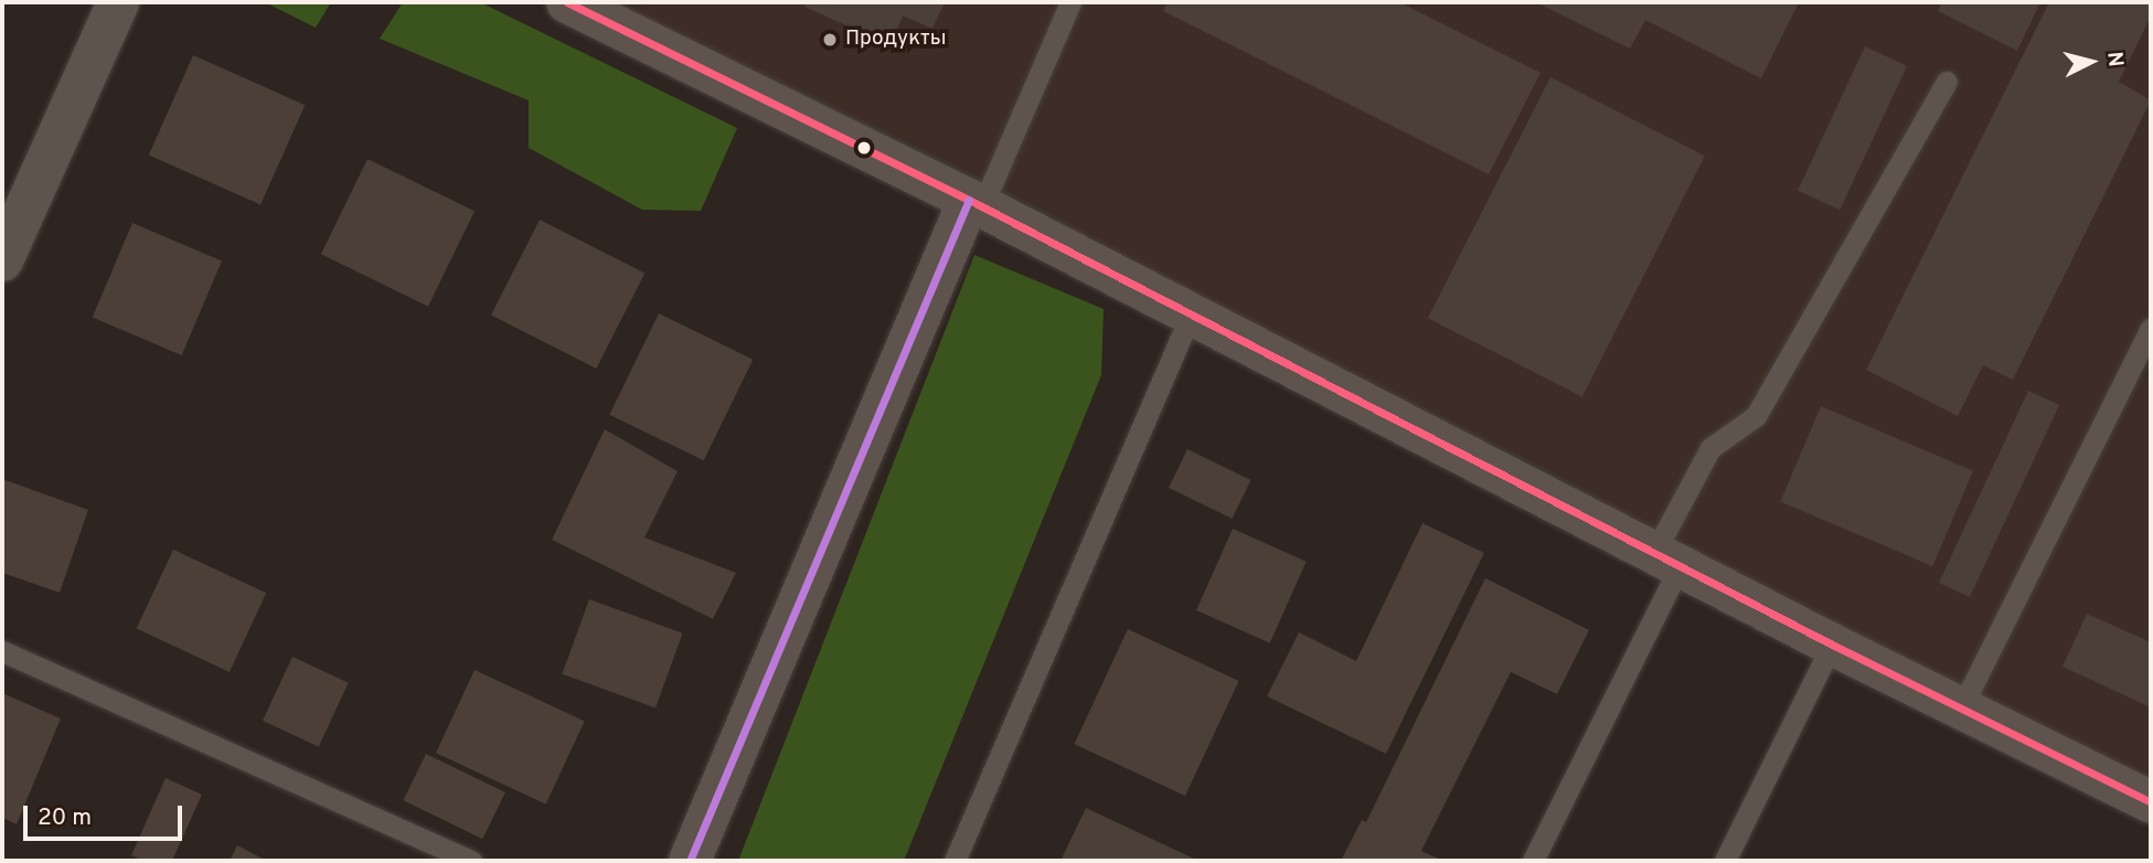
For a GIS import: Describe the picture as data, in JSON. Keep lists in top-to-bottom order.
{
  "places": ["Продукты"],
  "scale_bar": "20 m",
  "north": "right"
}
